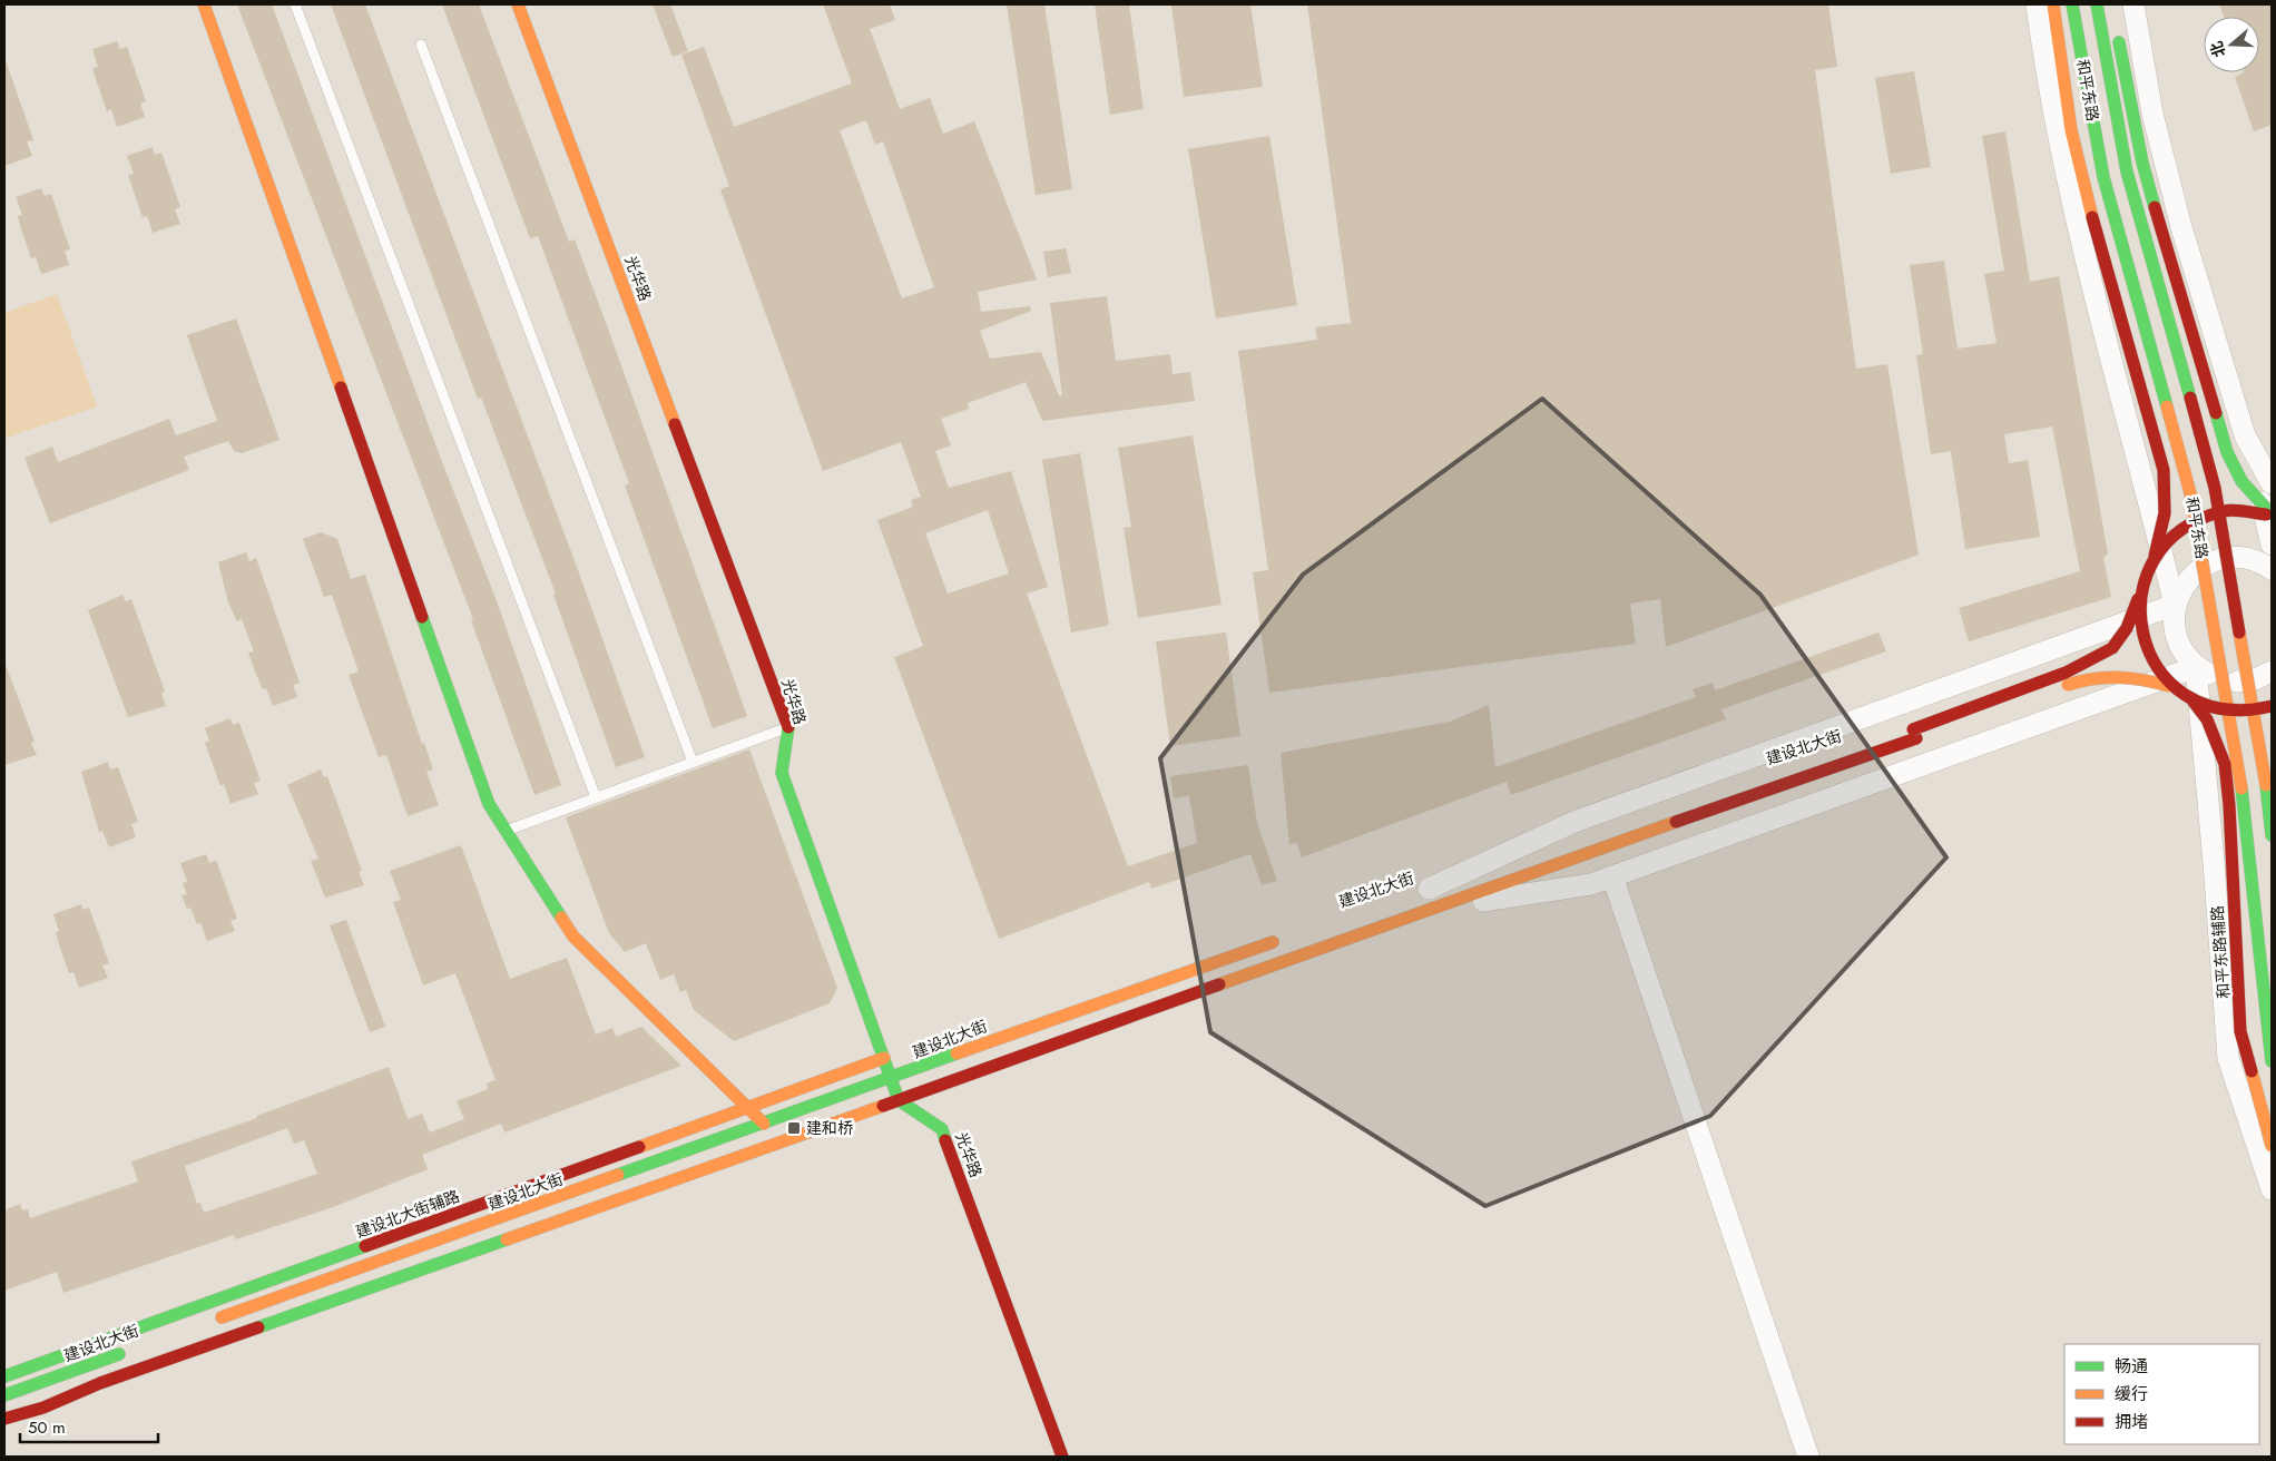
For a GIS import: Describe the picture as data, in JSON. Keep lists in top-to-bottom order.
{
  "streets": {
    "main road": [
      "和平东路",
      "光华路",
      "建设北大街",
      "和平东路辅路",
      "建设北大街辅路"
    ]
  },
  "crossings": [
    ["光华路", "建设北大街"],
    ["光华路", "建设北大街辅路"]
  ],
  "places": {
    "transit": ["建和桥"]
  },
  "legend": ["畅通", "缓行", "拥堵"],
  "scale_bar": "50 m",
  "north": "left"
}
